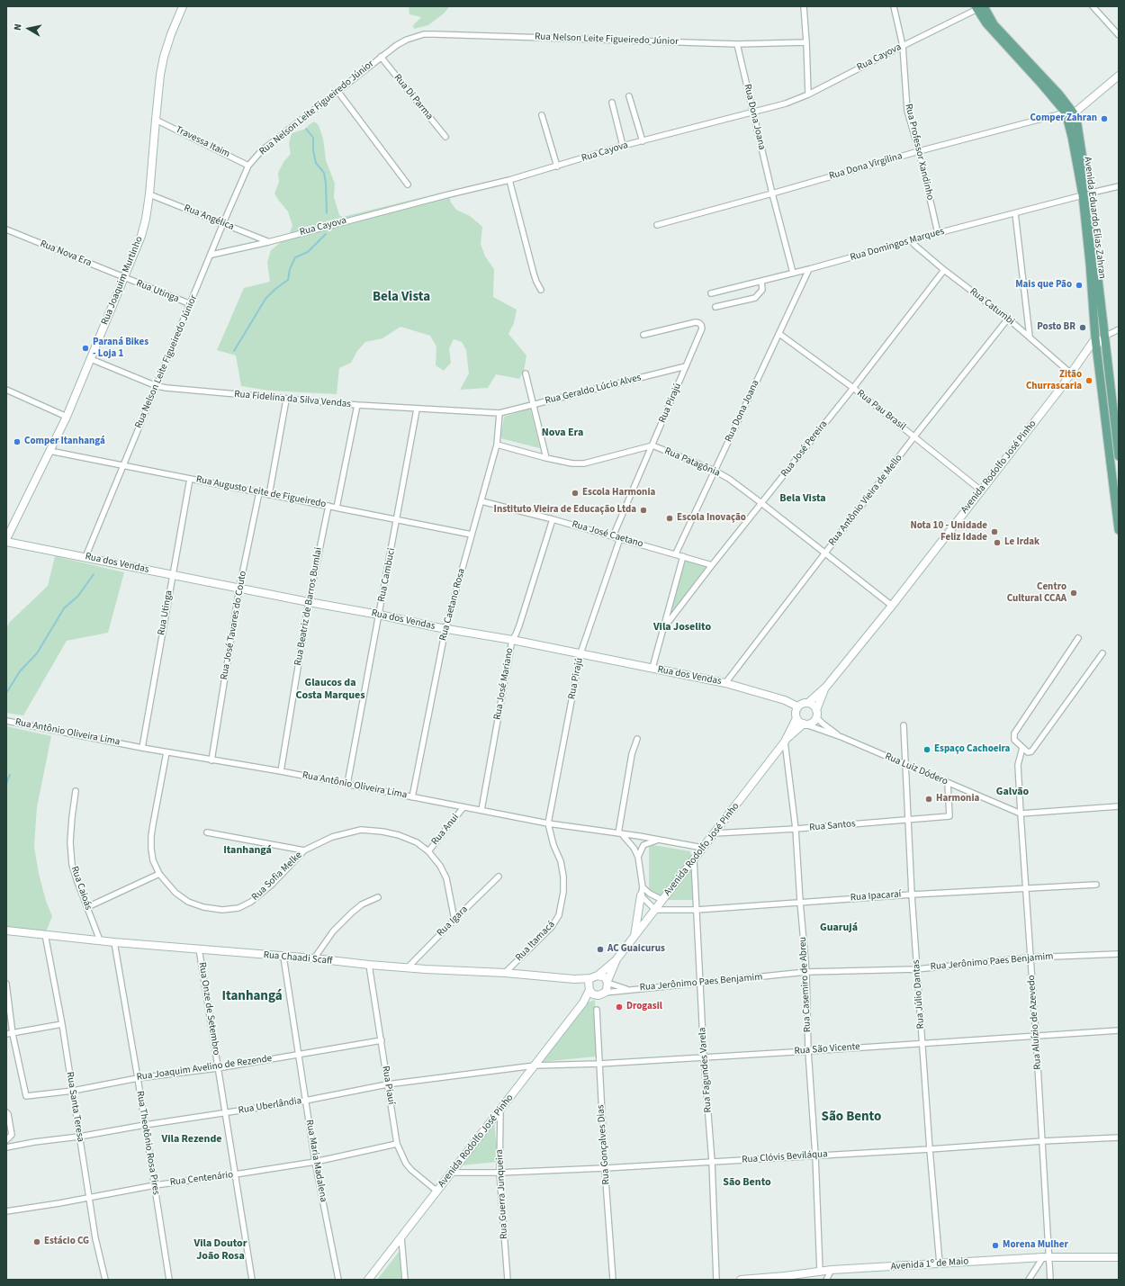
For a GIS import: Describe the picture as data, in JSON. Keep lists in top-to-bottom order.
{
  "streets": {
    "main road": [
      "Avenida Eduardo Elias Zahran",
      "Rua Joaquim Murtinho",
      "Avenida Rodolfo José Pinho",
      "Rua dos Vendas",
      "Rua Chaadi Scaff",
      "Avenida 1º de Maio"
    ],
    "street": [
      "Rua Nelson Leite Figueiredo Júnior",
      "Rua Cayova",
      "Rua Di Parma",
      "Rua Dona Joana",
      "Travessa Itaim",
      "Rua Professor Xandinho",
      "Rua Dona Virgilina",
      "Rua Angélica",
      "Rua Domingos Marques",
      "Rua Nova Era",
      "Rua Utinga",
      "Rua Catumbi",
      "Rua Geraldo Lúcio Alves",
      "Rua Fidelina da Silva Vendas",
      "Rua Pirajú",
      "Rua Pau Brasil",
      "Rua José Pereira",
      "Rua Patagônia",
      "Rua Augusto Leite de Figueiredo",
      "Rua Antônio Vieira de Mello",
      "Rua José Caetano",
      "Rua Cambuci",
      "Rua Caetano Rosa",
      "Rua Beatriz de Barros Bumlai",
      "Rua José Tavares do Couto",
      "Rua José Mariano",
      "Rua Antônio Oliveira Lima",
      "Rua Luiz Dódero",
      "Rua Santos",
      "Rua Anui",
      "Rua Sofia Melke",
      "Rua Caioás",
      "Rua Ipacaraí",
      "Rua Igara",
      "Rua Itamacá",
      "Rua Jerônimo Paes Benjamim",
      "Rua Casemiro de Abreu",
      "Rua Júlio Dantas",
      "Rua Onze de Setembro",
      "Rua Aluízio de Azevedo",
      "Rua São Vicente",
      "Rua Joaquim Avelino de Rezende",
      "Rua Fagundes Varela",
      "Rua Piauí",
      "Rua Uberlândia",
      "Rua Santa Teresa",
      "Rua Theotônio Rosa Pires",
      "Rua Gonçalves Dias",
      "Rua Clóvis Beviláqua",
      "Rua Maria Madalena",
      "Rua Centenário",
      "Rua Guerra Junqueira"
    ]
  },
  "crossings": [
    ["Rua Nelson Leite Figueiredo Júnior", "Rua Cayova"],
    ["Rua Nelson Leite Figueiredo Júnior", "Rua Di Parma"],
    ["Rua Nelson Leite Figueiredo Júnior", "Rua Dona Joana"],
    ["Rua Nelson Leite Figueiredo Júnior", "Travessa Itaim"],
    ["Rua Nelson Leite Figueiredo Júnior", "Rua Angélica"],
    ["Rua Nelson Leite Figueiredo Júnior", "Rua Utinga"],
    ["Rua Nelson Leite Figueiredo Júnior", "Rua Fidelina da Silva Vendas"],
    ["Rua Nelson Leite Figueiredo Júnior", "Rua Augusto Leite de Figueiredo"],
    ["Rua Nelson Leite Figueiredo Júnior", "Rua dos Vendas"],
    ["Rua Cayova", "Rua Dona Joana"],
    ["Rua Cayova", "Rua Professor Xandinho"],
    ["Rua Cayova", "Rua Angélica"],
    ["Rua Cayova", "Avenida Eduardo Elias Zahran"],
    ["Rua Dona Joana", "Rua Dona Virgilina"],
    ["Rua Dona Joana", "Rua Domingos Marques"],
    ["Rua Dona Joana", "Rua Pau Brasil"],
    ["Rua Dona Joana", "Rua Patagônia"],
    ["Rua Dona Joana", "Rua José Caetano"],
    ["Travessa Itaim", "Rua Joaquim Murtinho"],
    ["Rua Professor Xandinho", "Rua Dona Virgilina"],
    ["Rua Professor Xandinho", "Rua Domingos Marques"],
    ["Rua Dona Virgilina", "Avenida Eduardo Elias Zahran"],
    ["Rua Angélica", "Rua Joaquim Murtinho"],
    ["Avenida Eduardo Elias Zahran", "Rua Domingos Marques"],
    ["Avenida Eduardo Elias Zahran", "Avenida Rodolfo José Pinho"],
    ["Rua Domingos Marques", "Rua Catumbi"],
    ["Rua Nova Era", "Rua Joaquim Murtinho"],
    ["Rua Nova Era", "Rua Utinga"],
    ["Rua Joaquim Murtinho", "Rua Utinga"],
    ["Rua Joaquim Murtinho", "Rua Fidelina da Silva Vendas"],
    ["Rua Joaquim Murtinho", "Rua Augusto Leite de Figueiredo"],
    ["Rua Joaquim Murtinho", "Rua dos Vendas"],
    ["Rua Utinga", "Rua Augusto Leite de Figueiredo"],
    ["Rua Utinga", "Rua dos Vendas"],
    ["Rua Utinga", "Rua Antônio Oliveira Lima"],
    ["Rua Catumbi", "Rua José Pereira"],
    ["Rua Catumbi", "Avenida Rodolfo José Pinho"],
    ["Rua Catumbi", "Rua Antônio Vieira de Mello"],
    ["Rua Geraldo Lúcio Alves", "Rua Fidelina da Silva Vendas"],
    ["Rua Geraldo Lúcio Alves", "Rua Pirajú"],
    ["Rua Geraldo Lúcio Alves", "Rua Caetano Rosa"],
    ["Rua Fidelina da Silva Vendas", "Rua Cambuci"],
    ["Rua Fidelina da Silva Vendas", "Rua Caetano Rosa"],
    ["Rua Pirajú", "Rua Patagônia"],
    ["Rua Pirajú", "Rua José Caetano"],
    ["Rua Pirajú", "Rua dos Vendas"],
    ["Rua Pirajú", "Rua Antônio Oliveira Lima"],
    ["Rua Pirajú", "Rua Itamacá"],
    ["Rua Pau Brasil", "Rua José Pereira"],
    ["Rua Pau Brasil", "Avenida Rodolfo José Pinho"],
    ["Rua Pau Brasil", "Rua Antônio Vieira de Mello"],
    ["Rua José Pereira", "Rua Patagônia"],
    ["Rua José Pereira", "Rua José Caetano"],
    ["Rua Patagônia", "Avenida Rodolfo José Pinho"],
    ["Rua Patagônia", "Rua Antônio Vieira de Mello"],
    ["Rua Patagônia", "Rua Caetano Rosa"],
    ["Avenida Rodolfo José Pinho", "Rua Antônio Oliveira Lima"],
    ["Avenida Rodolfo José Pinho", "Rua Santos"],
    ["Avenida Rodolfo José Pinho", "Rua Ipacaraí"],
    ["Avenida Rodolfo José Pinho", "Rua Chaadi Scaff"],
    ["Avenida Rodolfo José Pinho", "Rua Jerônimo Paes Benjamim"],
    ["Avenida Rodolfo José Pinho", "Rua Casemiro de Abreu"],
    ["Avenida Rodolfo José Pinho", "Rua São Vicente"],
    ["Avenida Rodolfo José Pinho", "Rua Fagundes Varela"],
    ["Avenida Rodolfo José Pinho", "Rua Piauí"],
    ["Avenida Rodolfo José Pinho", "Rua Uberlândia"],
    ["Avenida Rodolfo José Pinho", "Rua Clóvis Beviláqua"],
    ["Avenida Rodolfo José Pinho", "Rua Guerra Junqueira"],
    ["Rua Augusto Leite de Figueiredo", "Rua Cambuci"],
    ["Rua Augusto Leite de Figueiredo", "Rua Caetano Rosa"],
    ["Rua Augusto Leite de Figueiredo", "Rua Beatriz de Barros Bumlai"],
    ["Rua Augusto Leite de Figueiredo", "Rua José Tavares do Couto"],
    ["Rua Antônio Vieira de Mello", "Rua dos Vendas"],
    ["Rua José Caetano", "Rua Caetano Rosa"],
    ["Rua José Caetano", "Rua José Mariano"],
    ["Rua dos Vendas", "Rua Cambuci"],
    ["Rua dos Vendas", "Rua Caetano Rosa"],
    ["Rua dos Vendas", "Rua Beatriz de Barros Bumlai"],
    ["Rua dos Vendas", "Rua José Tavares do Couto"],
    ["Rua dos Vendas", "Rua José Mariano"],
    ["Rua dos Vendas", "Rua Luiz Dódero"],
    ["Rua Cambuci", "Rua Antônio Oliveira Lima"],
    ["Rua Caetano Rosa", "Rua Antônio Oliveira Lima"],
    ["Rua Beatriz de Barros Bumlai", "Rua Antônio Oliveira Lima"],
    ["Rua José Tavares do Couto", "Rua Antônio Oliveira Lima"],
    ["Rua José Mariano", "Rua Antônio Oliveira Lima"],
    ["Rua Antônio Oliveira Lima", "Rua Anui"],
    ["Rua Antônio Oliveira Lima", "Rua Sofia Melke"],
    ["Rua Antônio Oliveira Lima", "Rua Itamacá"],
    ["Rua Luiz Dódero", "Rua Santos"],
    ["Rua Luiz Dódero", "Rua Júlio Dantas"],
    ["Rua Luiz Dódero", "Rua Aluízio de Azevedo"],
    ["Rua Santos", "Rua Casemiro de Abreu"],
    ["Rua Santos", "Rua Júlio Dantas"],
    ["Rua Anui", "Rua Sofia Melke"],
    ["Rua Sofia Melke", "Rua Igara"],
    ["Rua Caioás", "Rua Chaadi Scaff"],
    ["Rua Ipacaraí", "Rua Casemiro de Abreu"],
    ["Rua Ipacaraí", "Rua Júlio Dantas"],
    ["Rua Ipacaraí", "Rua Aluízio de Azevedo"],
    ["Rua Ipacaraí", "Rua Fagundes Varela"],
    ["Rua Igara", "Rua Chaadi Scaff"],
    ["Rua Itamacá", "Rua Chaadi Scaff"],
    ["Rua Chaadi Scaff", "Rua Jerônimo Paes Benjamim"],
    ["Rua Chaadi Scaff", "Rua Onze de Setembro"],
    ["Rua Chaadi Scaff", "Rua Piauí"],
    ["Rua Chaadi Scaff", "Rua Santa Teresa"],
    ["Rua Chaadi Scaff", "Rua Theotônio Rosa Pires"],
    ["Rua Chaadi Scaff", "Rua Maria Madalena"],
    ["Rua Jerônimo Paes Benjamim", "Rua Casemiro de Abreu"],
    ["Rua Jerônimo Paes Benjamim", "Rua Júlio Dantas"],
    ["Rua Jerônimo Paes Benjamim", "Rua Aluízio de Azevedo"],
    ["Rua Jerônimo Paes Benjamim", "Rua Fagundes Varela"],
    ["Rua Casemiro de Abreu", "Rua São Vicente"],
    ["Rua Casemiro de Abreu", "Rua Clóvis Beviláqua"],
    ["Rua Casemiro de Abreu", "Avenida 1º de Maio"],
    ["Rua Júlio Dantas", "Rua São Vicente"],
    ["Rua Júlio Dantas", "Rua Clóvis Beviláqua"],
    ["Rua Júlio Dantas", "Avenida 1º de Maio"],
    ["Rua Onze de Setembro", "Rua Joaquim Avelino de Rezende"],
    ["Rua Onze de Setembro", "Rua Uberlândia"],
    ["Rua Onze de Setembro", "Rua Centenário"],
    ["Rua Aluízio de Azevedo", "Rua São Vicente"],
    ["Rua Aluízio de Azevedo", "Rua Clóvis Beviláqua"],
    ["Rua Aluízio de Azevedo", "Avenida 1º de Maio"],
    ["Rua São Vicente", "Rua Fagundes Varela"],
    ["Rua São Vicente", "Rua Uberlândia"],
    ["Rua São Vicente", "Rua Gonçalves Dias"],
    ["Rua Joaquim Avelino de Rezende", "Rua Piauí"],
    ["Rua Joaquim Avelino de Rezende", "Rua Santa Teresa"],
    ["Rua Joaquim Avelino de Rezende", "Rua Theotônio Rosa Pires"],
    ["Rua Joaquim Avelino de Rezende", "Rua Maria Madalena"],
    ["Rua Fagundes Varela", "Rua Clóvis Beviláqua"],
    ["Rua Piauí", "Rua Uberlândia"],
    ["Rua Piauí", "Rua Centenário"],
    ["Rua Uberlândia", "Rua Santa Teresa"],
    ["Rua Uberlândia", "Rua Theotônio Rosa Pires"],
    ["Rua Uberlândia", "Rua Maria Madalena"],
    ["Rua Santa Teresa", "Rua Centenário"],
    ["Rua Theotônio Rosa Pires", "Rua Centenário"],
    ["Rua Gonçalves Dias", "Rua Clóvis Beviláqua"],
    ["Rua Clóvis Beviláqua", "Rua Guerra Junqueira"],
    ["Rua Maria Madalena", "Rua Centenário"]
  ],
  "districts": [
    "Bela Vista",
    "Nova Era",
    "Bela Vista",
    "Vila Joselito",
    "Glaucos da Costa Marques",
    "Galvão",
    "Itanhangá",
    "Guarujá",
    "Itanhangá",
    "São Bento",
    "Vila Rezende",
    "São Bento",
    "Vila Doutor João Rosa"
  ],
  "places": [
    "Comper Zahran",
    "Mais que Pão",
    "Posto BR",
    "Paraná Bikes - Loja 1",
    "Zitão Churrascaria",
    "Comper Itanhangá",
    "Escola Harmonia",
    "Instituto Vieira de Educação Ltda",
    "Escola Inovação",
    "Nota 10 - Unidade Feliz Idade",
    "Le Irdak",
    "Centro Cultural CCAA",
    "Espaço Cachoeira",
    "Harmonia",
    "AC Guaicurus",
    "Drogasil",
    "Estácio CG",
    "Morena Mulher"
  ],
  "north": "left"
}
